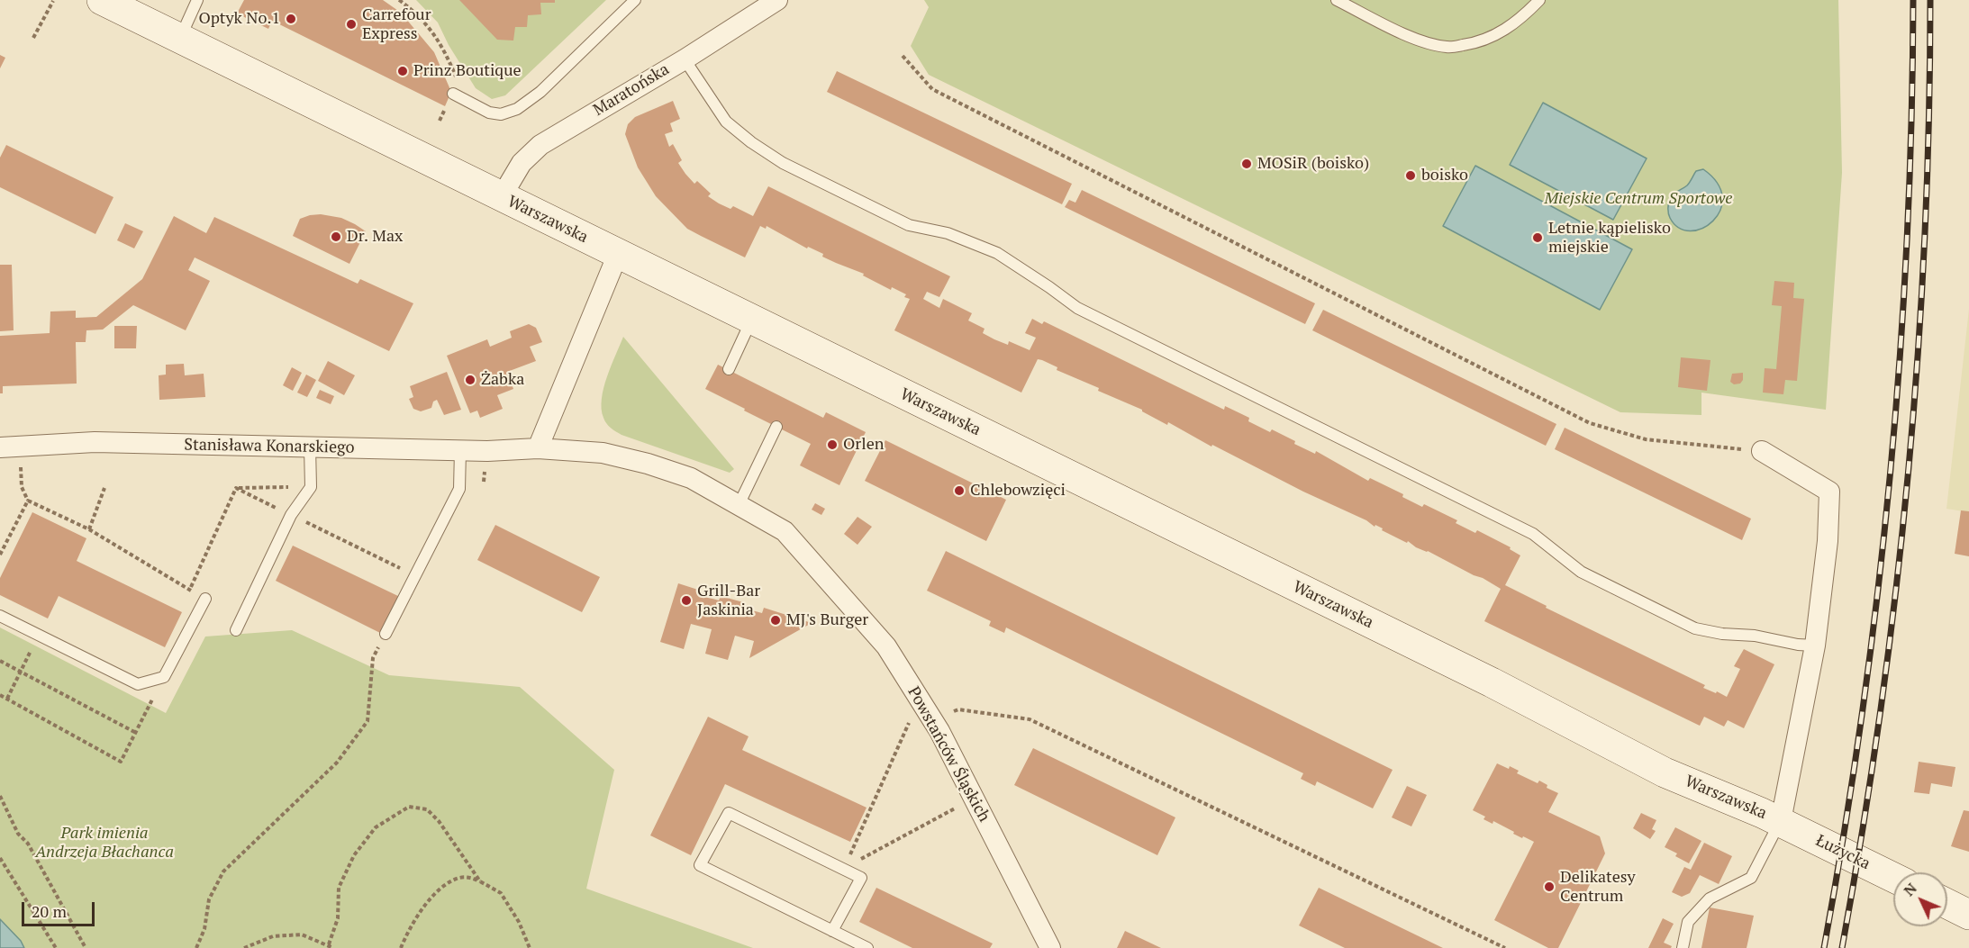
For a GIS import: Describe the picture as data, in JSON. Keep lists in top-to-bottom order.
{
  "streets": {
    "main road": ["Warszawska", "Łużycka"],
    "street": ["Maratońska", "Stanisława Konarskiego", "Powstańców Śląskich"]
  },
  "crossings": [
    ["Maratońska", "Warszawska"],
    ["Warszawska", "Łużycka"],
    ["Stanisława Konarskiego", "Powstańców Śląskich"]
  ],
  "parks": ["Miejskie Centrum Sportowe", "Park imienia Andrzeja Błachanca"],
  "places": [
    "Optyk No.1",
    "Carrefour Express",
    "Prinz Boutique",
    "MOSiR (boisko)",
    "boisko",
    "Dr. Max",
    "Letnie kąpielisko miejskie",
    "Żabka",
    "Orlen",
    "Chlebowzięci",
    "Grill-Bar Jaskinia",
    "MJ's Burger",
    "Delikatesy Centrum"
  ],
  "scale_bar": "20 m",
  "north": "top left"
}
